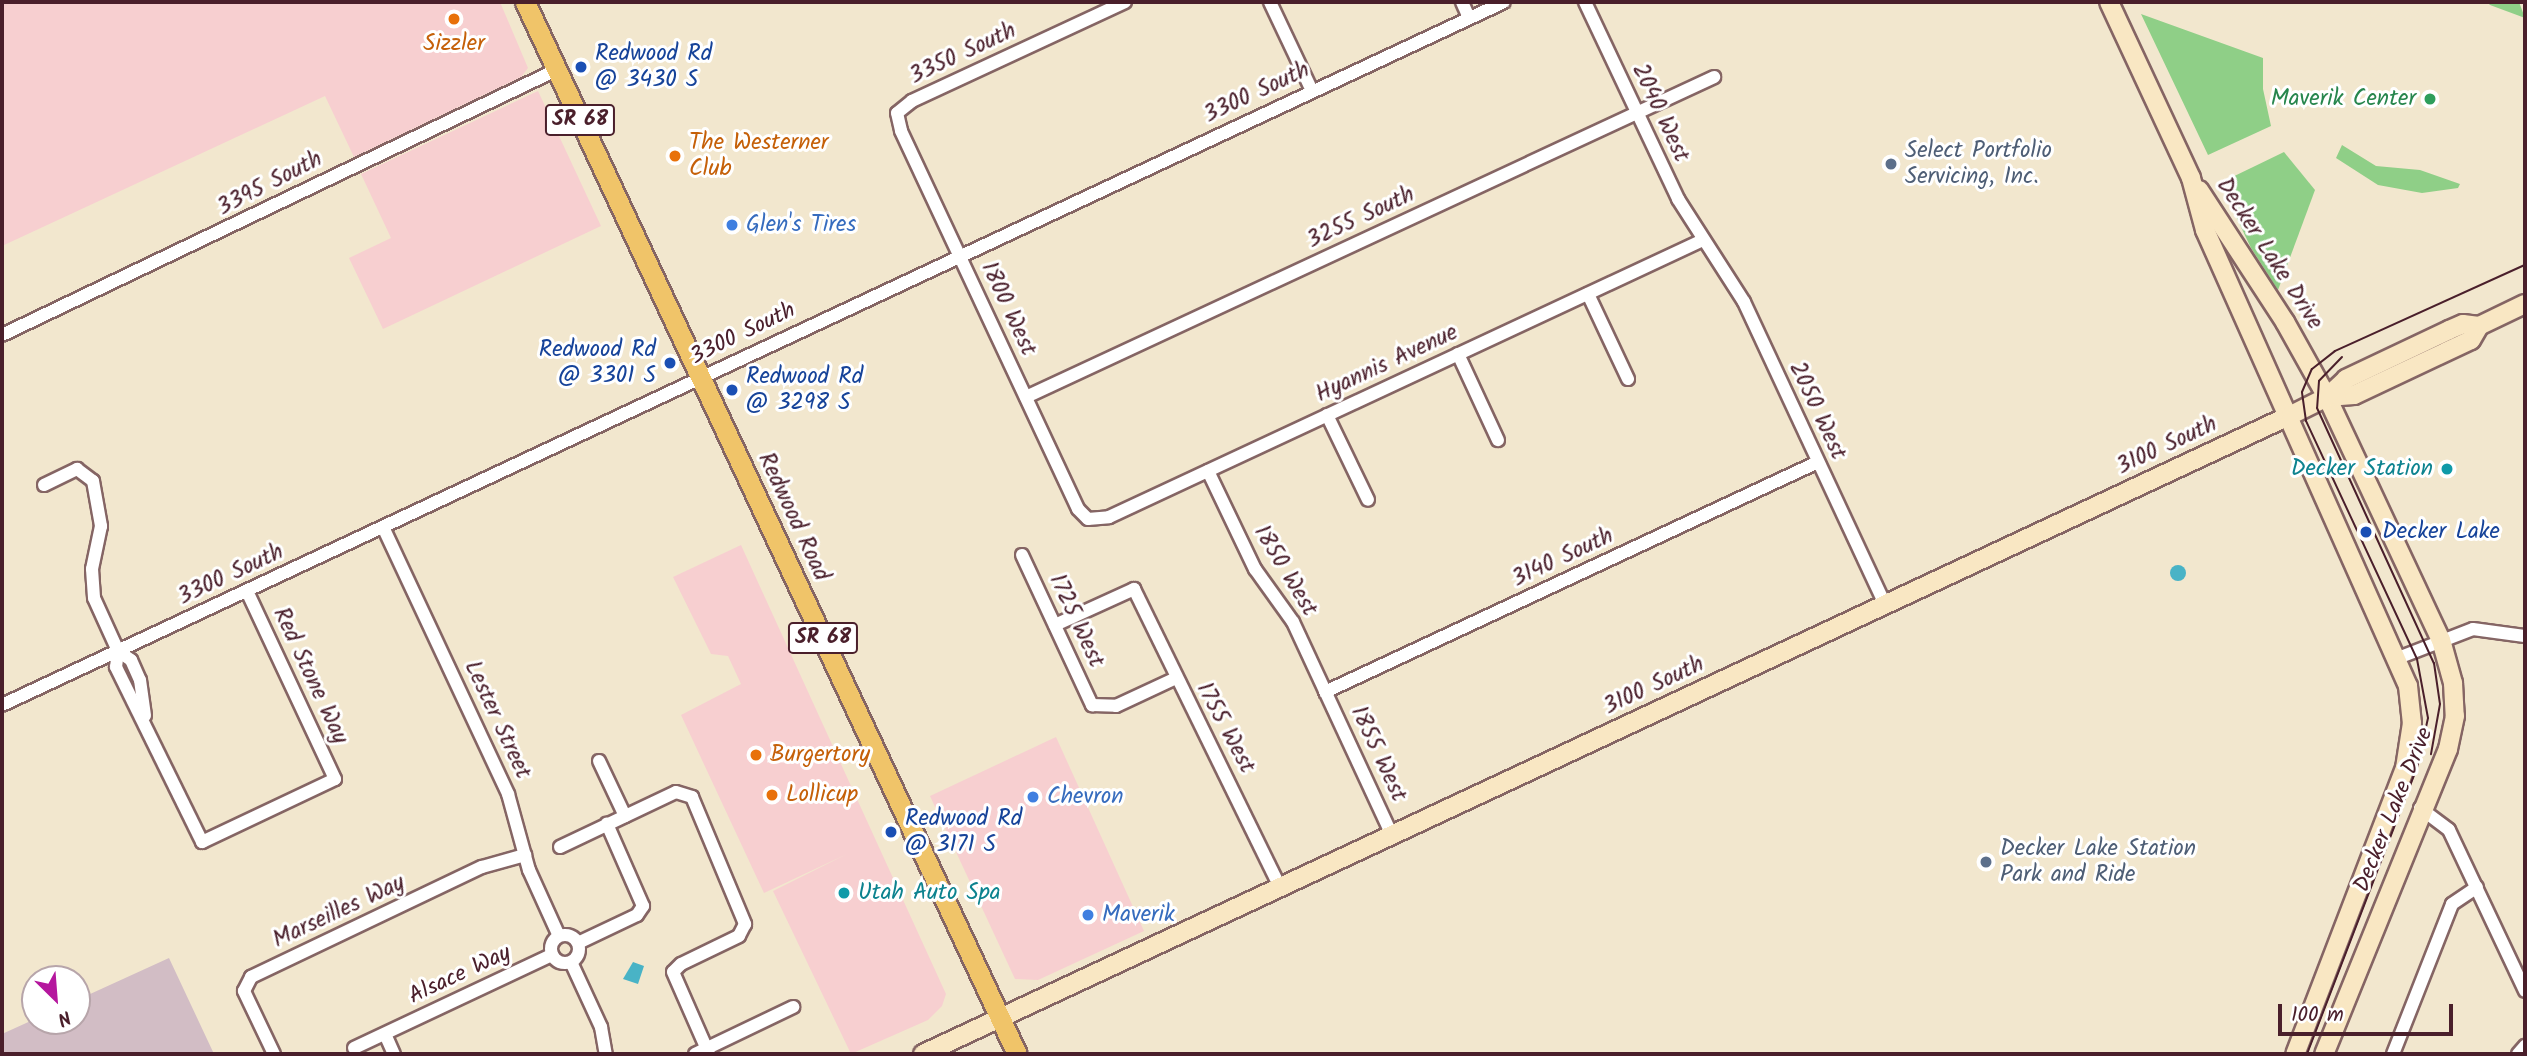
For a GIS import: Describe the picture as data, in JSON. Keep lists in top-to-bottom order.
{
  "streets": {
    "main road": ["SR 68", "Redwood Road"],
    "street": [
      "3350 South",
      "3300 South",
      "2040 West",
      "3395 South",
      "3255 South",
      "Decker Lake Drive",
      "1800 West",
      "Hyannis Avenue",
      "2050 West",
      "3100 South",
      "3140 South",
      "1850 West",
      "1725 West",
      "Red Stone Way",
      "Lester Street",
      "1755 West",
      "1855 West",
      "Marseilles Way",
      "Alsace Way"
    ]
  },
  "crossings": [
    ["3350 South", "1800 West"],
    ["3300 South", "1800 West"],
    ["3300 South", "Redwood Road"],
    ["3300 South", "Red Stone Way"],
    ["3300 South", "Lester Street"],
    ["2040 West", "3255 South"],
    ["2040 West", "Hyannis Avenue"],
    ["2040 West", "2050 West"],
    ["3395 South", "Redwood Road"],
    ["3255 South", "1800 West"],
    ["Decker Lake Drive", "3100 South"],
    ["1800 West", "Hyannis Avenue"],
    ["Hyannis Avenue", "2050 West"],
    ["Hyannis Avenue", "1850 West"],
    ["2050 West", "3100 South"],
    ["2050 West", "3140 South"],
    ["3100 South", "Redwood Road"],
    ["3100 South", "1755 West"],
    ["3100 South", "1855 West"],
    ["3140 South", "1850 West"],
    ["3140 South", "1855 West"],
    ["1850 West", "1855 West"],
    ["1725 West", "1755 West"],
    ["Lester Street", "Marseilles Way"],
    ["Lester Street", "Alsace Way"]
  ],
  "places": [
    "Sizzler",
    "Redwood Rd @ 3430 S",
    "Maverik Center",
    "The Westerner Club",
    "Select Portfolio Servicing, Inc.",
    "Glen's Tires",
    "Redwood Rd @ 3301 S",
    "Redwood Rd @ 3298 S",
    "Decker Station",
    "Decker Lake",
    "Burgertory",
    "Lollicup",
    "Chevron",
    "Redwood Rd @ 3171 S",
    "Decker Lake Station Park and Ride",
    "Utah Auto Spa",
    "Maverik"
  ],
  "scale_bar": "100 m",
  "north": "bottom right"
}
